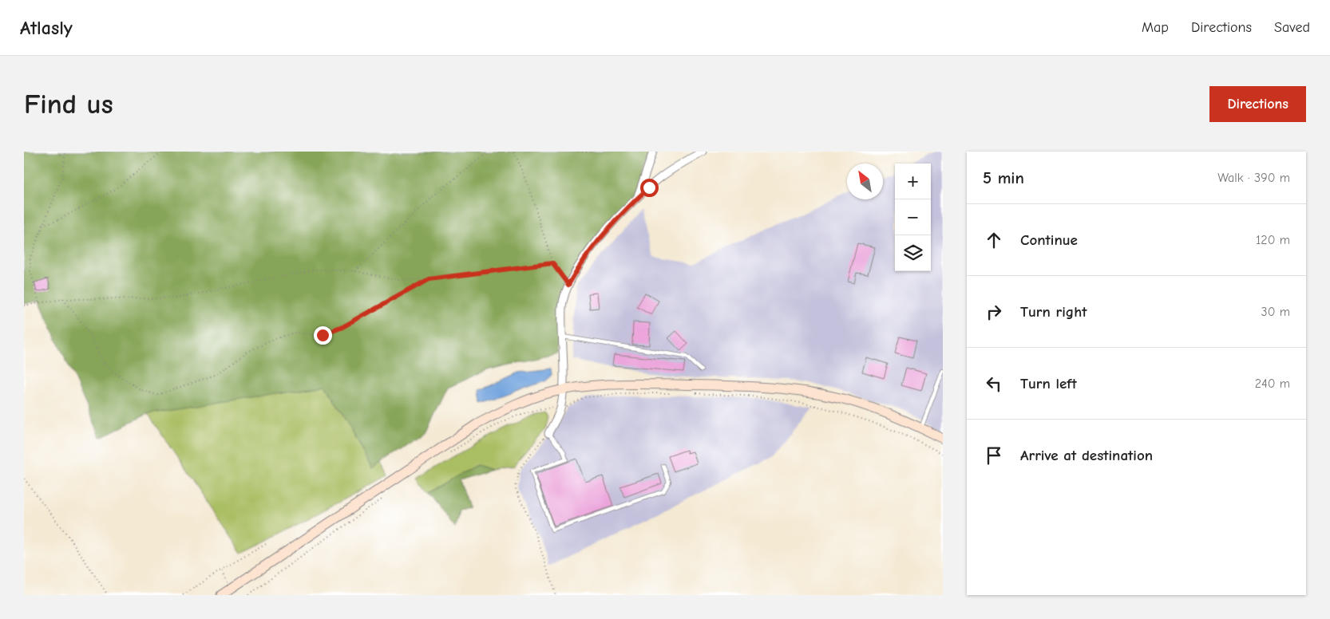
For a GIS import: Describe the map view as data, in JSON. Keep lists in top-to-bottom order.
{
  "north": "top left",
  "page": {
    "header": "Atlasly",
    "nav": ["Map", "Directions", "Saved"],
    "buttons": "Directions",
    "title": "Find us",
    "heading": ["5 min", "Walk · 390 m"],
    "map_buttons": ["+", "−"],
    "list": [
      ["Continue", "120 m"],
      ["Turn right", "30 m"],
      ["Turn left", "240 m"],
      "Arrive at destination"
    ]
  }
}
